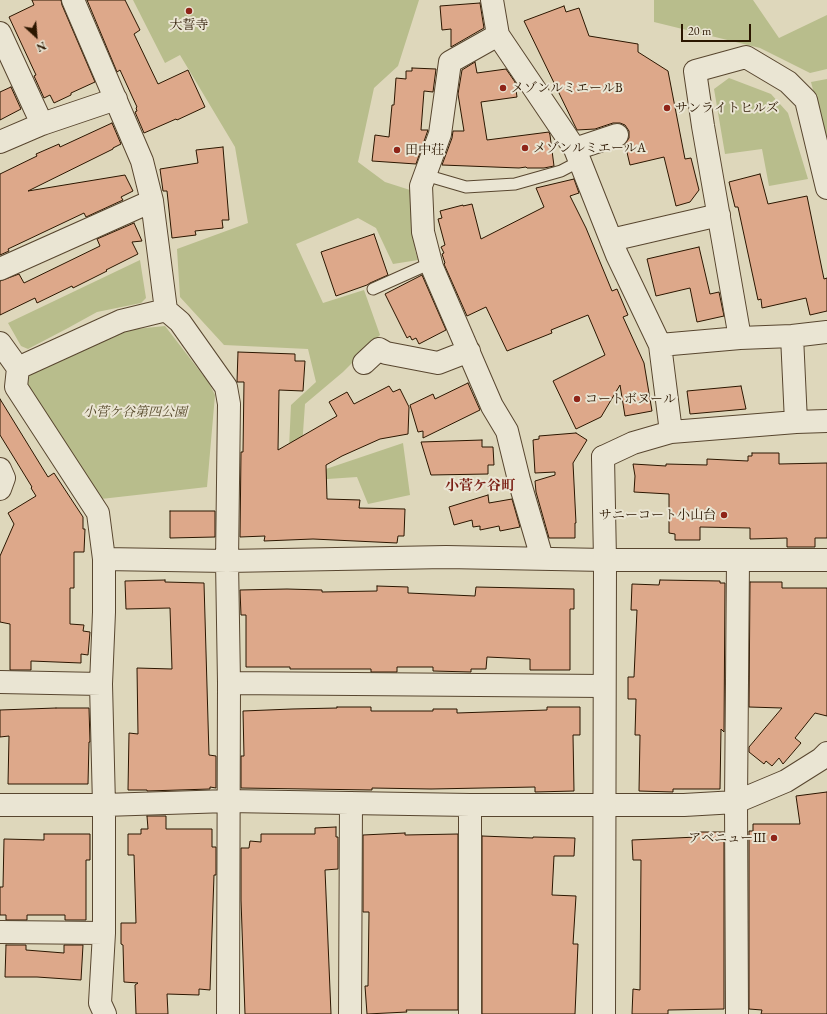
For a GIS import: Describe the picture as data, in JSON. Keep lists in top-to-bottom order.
{
  "districts": ["小菅ケ谷町"],
  "parks": ["小菅ケ谷第四公園"],
  "places": [
    "大誓寺",
    "メゾンルミエールB",
    "サンライトヒルズ",
    "メゾンルミエールA",
    "田中荘",
    "コートボヌール",
    "サニーコート小山台",
    "アベニューⅢ"
  ],
  "scale_bar": "20 m",
  "north": "bottom right"
}
